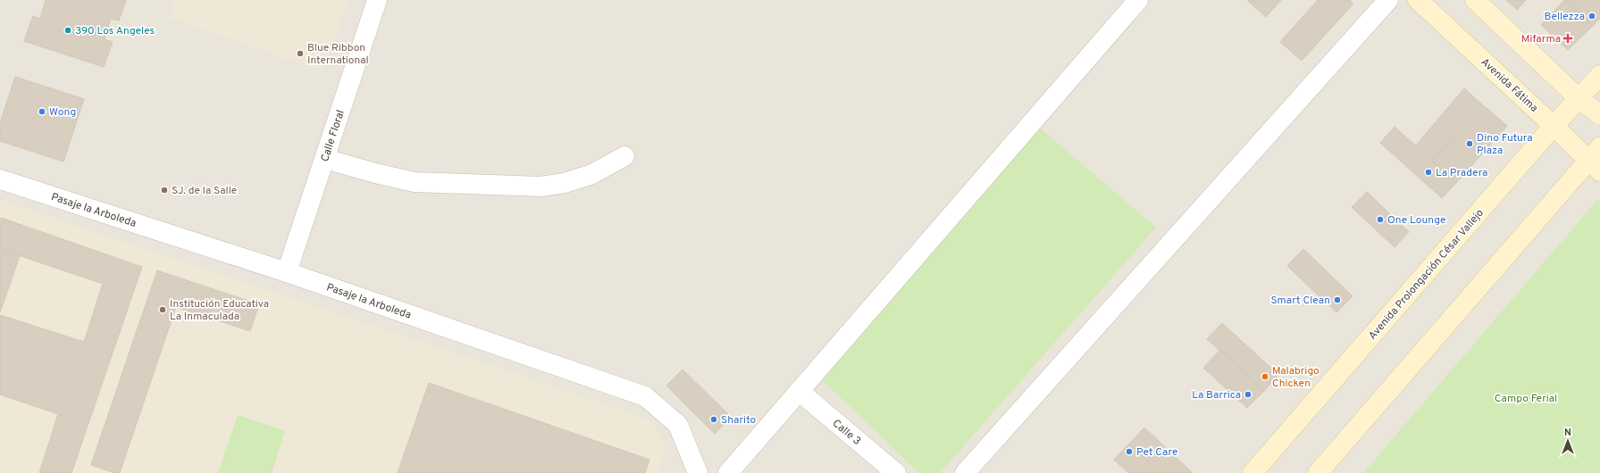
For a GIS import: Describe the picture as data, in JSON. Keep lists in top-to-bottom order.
{
  "streets": {
    "main road": ["Avenida Fátima", "Avenida Prolongación César Vallejo"],
    "street": ["Calle Floral", "Pasaje la Arboleda", "Calle 3"]
  },
  "crossings": [
    ["Avenida Fátima", "Avenida Prolongación César Vallejo"],
    ["Calle Floral", "Pasaje la Arboleda"]
  ],
  "parks": ["Campo Ferial"],
  "places": {
    "other": [
      "Bellezza",
      "390 Los Angeles",
      "Blue Ribbon International",
      "Wong",
      "Dino Futura Plaza",
      "La Pradera",
      "SJ. de la Salle",
      "One Lounge",
      "Smart Clean",
      "Institución Educativa La Inmaculada",
      "Malabrigo Chicken",
      "La Barrica",
      "Sharito",
      "Pet Care"
    ],
    "health": ["Mifarma"]
  },
  "north": "top"
}
